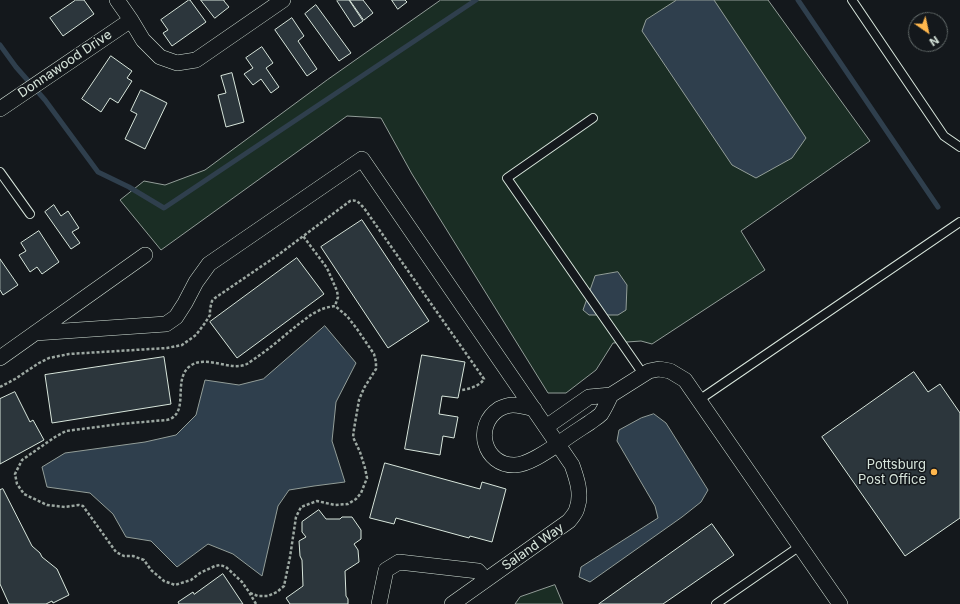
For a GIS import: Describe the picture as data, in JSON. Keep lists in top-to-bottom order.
{
  "streets": {
    "street": ["Donnawood Drive", "Saland Way"]
  },
  "places": ["Pottsburg Post Office"],
  "north": "bottom right"
}
